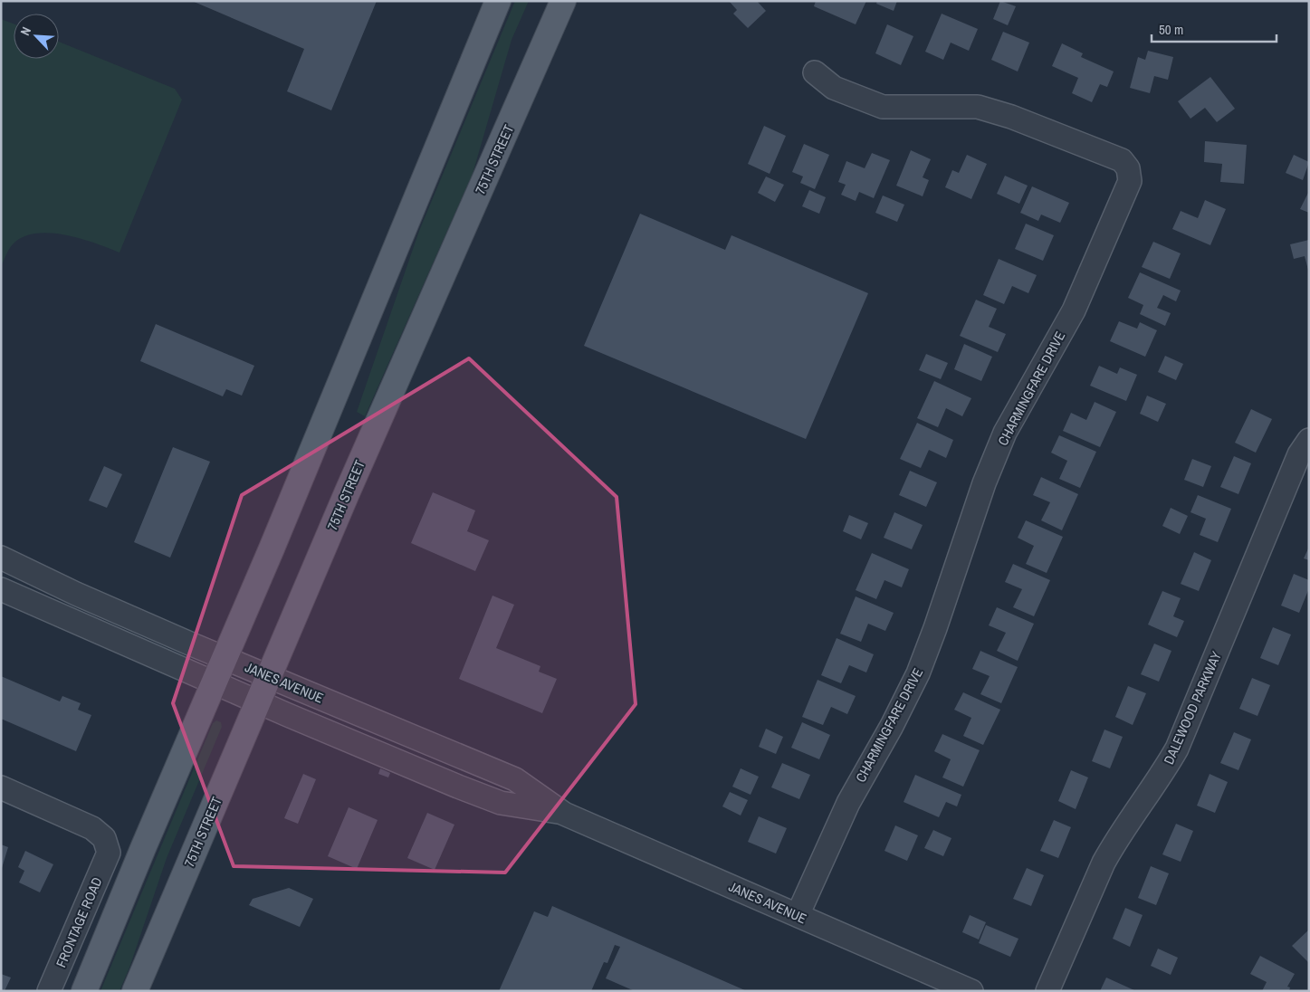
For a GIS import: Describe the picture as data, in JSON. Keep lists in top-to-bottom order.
{
  "streets": {
    "main road": ["75TH STREET"],
    "street": [
      "CHARMINGFARE DRIVE",
      "JANES AVENUE",
      "DALEWOOD PARKWAY",
      "FRONTAGE ROAD"
    ]
  },
  "crossings": [
    ["75TH STREET", "JANES AVENUE"],
    ["CHARMINGFARE DRIVE", "JANES AVENUE"]
  ],
  "scale_bar": "50 m",
  "north": "top left"
}
